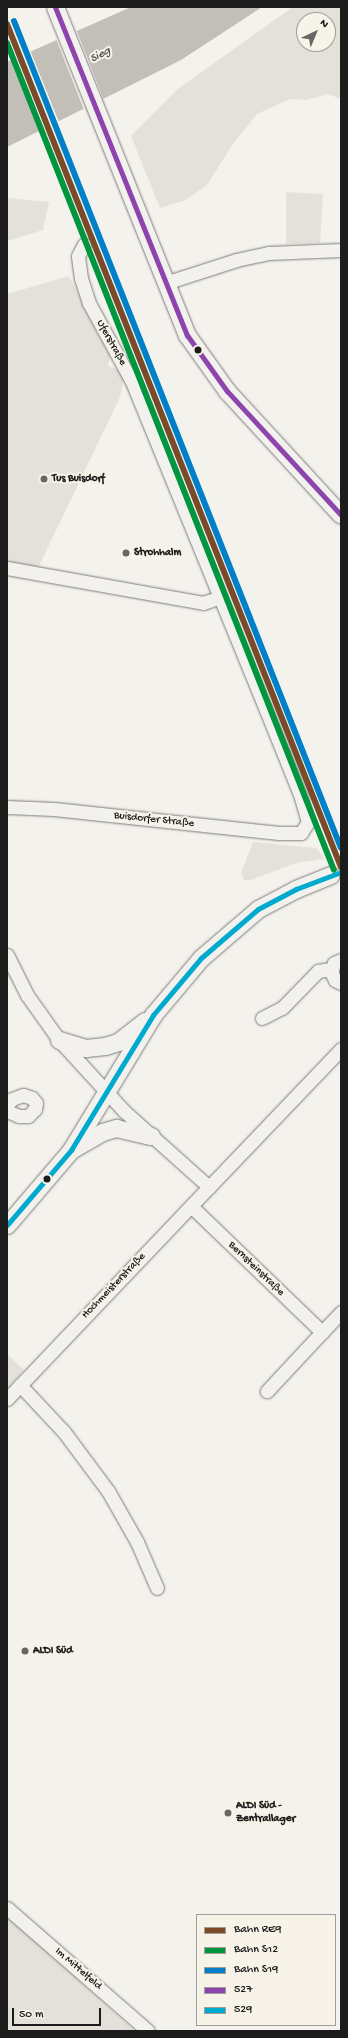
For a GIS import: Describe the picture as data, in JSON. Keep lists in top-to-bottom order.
{
  "streets": {
    "street": [
      "Uferstraße",
      "Buisdorfer Straße",
      "Bernsteinstraße",
      "Hochmeisterstraße",
      "Im Mittelfeld"
    ]
  },
  "crossings": [
    ["Uferstraße", "Buisdorfer Straße"],
    ["Bernsteinstraße", "Hochmeisterstraße"]
  ],
  "water": ["Sieg"],
  "places": [
    "Tus Buisdorf",
    "Strohhalm",
    "ALDI Süd",
    "ALDI Süd - Zentrallager"
  ],
  "lines": [
    "transit line 527",
    "rail line S19",
    "rail line RE9",
    "rail line S12",
    "transit line 529"
  ],
  "legend": [
    "Bahn RE9",
    "Bahn S12",
    "Bahn S19",
    "527",
    "529"
  ],
  "scale_bar": "50 m",
  "north": "top right"
}
